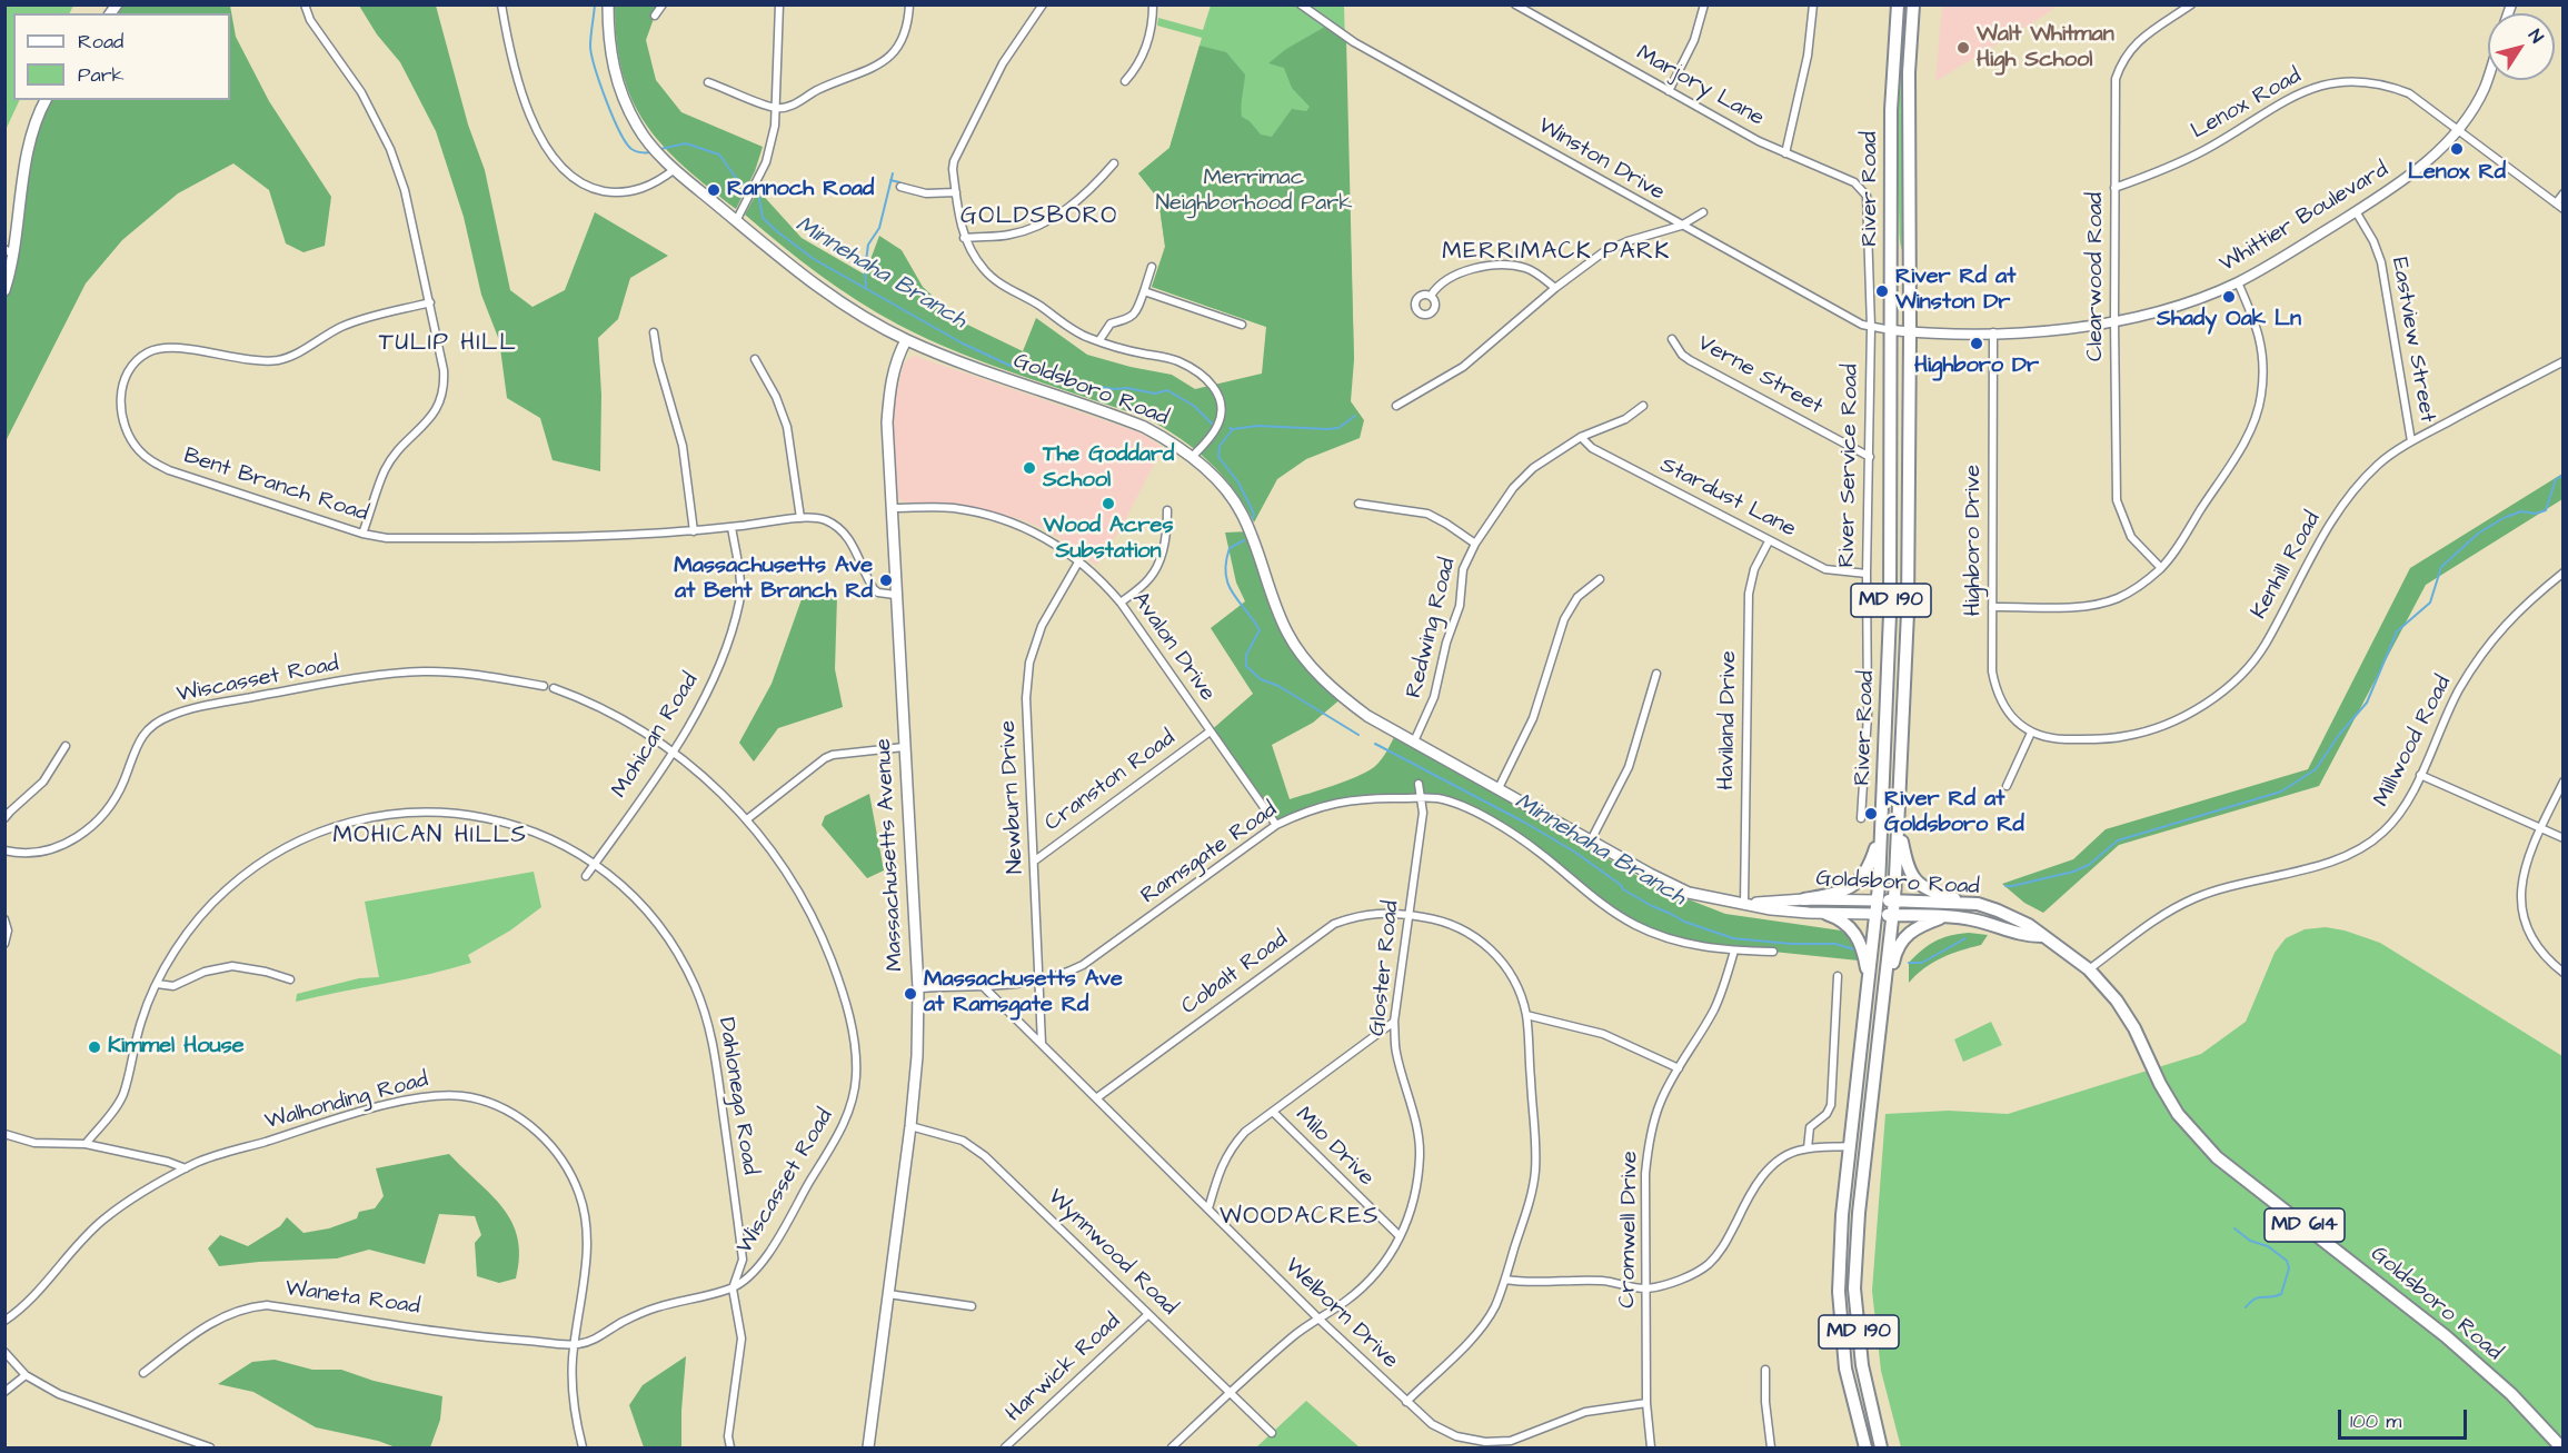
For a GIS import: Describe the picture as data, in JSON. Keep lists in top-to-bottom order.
{
  "streets": {
    "main road": [
      "River Road",
      "Goldsboro Road",
      "MD 190",
      "Massachusetts Avenue",
      "MD 614"
    ],
    "street": [
      "Marjory Lane",
      "Lenox Road",
      "Winston Drive",
      "Whittier Boulevard",
      "Clearwood Road",
      "Eastview Street",
      "Verne Street",
      "River Service Road",
      "Bent Branch Road",
      "Stardust Lane",
      "Highboro Drive",
      "Kenhill Road",
      "Redwing Road",
      "Avalon Drive",
      "Wiscasset Road",
      "Haviland Drive",
      "Mohican Road",
      "Millwood Road",
      "Cranston Road",
      "Newburn Drive",
      "Ramsgate Road",
      "Gloster Road",
      "Cobalt Road",
      "Dahlonega Road",
      "Walhonding Road",
      "Milo Drive",
      "Cromwell Drive",
      "Wynnwood Road",
      "Waneta Road",
      "Welborn Drive",
      "Harwick Road"
    ]
  },
  "crossings": [
    ["Marjory Lane", "River Service Road"],
    ["Lenox Road", "Whittier Boulevard"],
    ["Lenox Road", "Clearwood Road"],
    ["Winston Drive", "River Road"],
    ["Winston Drive", "Whittier Boulevard"],
    ["Winston Drive", "River Service Road"],
    ["River Road", "Whittier Boulevard"],
    ["River Road", "Goldsboro Road"],
    ["Whittier Boulevard", "Clearwood Road"],
    ["Whittier Boulevard", "Eastview Street"],
    ["Whittier Boulevard", "Highboro Drive"],
    ["Eastview Street", "Kenhill Road"],
    ["Verne Street", "River Service Road"],
    ["Goldsboro Road", "Redwing Road"],
    ["Goldsboro Road", "Haviland Drive"],
    ["Goldsboro Road", "Millwood Road"],
    ["Goldsboro Road", "Massachusetts Avenue"],
    ["River Service Road", "Stardust Lane"],
    ["Bent Branch Road", "Mohican Road"],
    ["Bent Branch Road", "Massachusetts Avenue"],
    ["Stardust Lane", "Redwing Road"],
    ["Stardust Lane", "Haviland Drive"],
    ["Highboro Drive", "Kenhill Road"],
    ["Avalon Drive", "Cranston Road"],
    ["Avalon Drive", "Newburn Drive"],
    ["Avalon Drive", "Ramsgate Road"],
    ["Avalon Drive", "Massachusetts Avenue"],
    ["Wiscasset Road", "Mohican Road"],
    ["Wiscasset Road", "Dahlonega Road"],
    ["Wiscasset Road", "Walhonding Road"],
    ["Wiscasset Road", "Waneta Road"],
    ["Mohican Road", "Dahlonega Road"],
    ["Cranston Road", "Newburn Drive"],
    ["Newburn Drive", "Ramsgate Road"],
    ["Newburn Drive", "Welborn Drive"],
    ["Ramsgate Road", "Massachusetts Avenue"],
    ["Ramsgate Road", "Gloster Road"],
    ["Ramsgate Road", "Cromwell Drive"],
    ["Ramsgate Road", "Welborn Drive"],
    ["Massachusetts Avenue", "Wynnwood Road"],
    ["Gloster Road", "Cobalt Road"],
    ["Gloster Road", "Milo Drive"],
    ["Gloster Road", "Wynnwood Road"],
    ["Gloster Road", "Welborn Drive"],
    ["Cobalt Road", "Welborn Drive"],
    ["Walhonding Road", "Waneta Road"],
    ["Cromwell Drive", "Welborn Drive"],
    ["Wynnwood Road", "Harwick Road"]
  ],
  "districts": [
    "GOLDSBORO",
    "MERRIMACK PARK",
    "TULIP HILL",
    "MOHICAN HILLS",
    "WOODACRES"
  ],
  "water": ["Minnehaha Branch"],
  "parks": ["Merrimac Neighborhood Park"],
  "places": [
    "Walt Whitman High School",
    "Lenox Rd",
    "Rannoch Road",
    "River Rd at Winston Dr",
    "Shady Oak Ln",
    "Highboro Dr",
    "The Goddard School",
    "Wood Acres Substation",
    "Massachusetts Ave at Bent Branch Rd",
    "River Rd at Goldsboro Rd",
    "Massachusetts Ave at Ramsgate Rd",
    "Kimmel House"
  ],
  "legend": ["Road", "Park"],
  "scale_bar": "100 m",
  "north": "top right"
}
